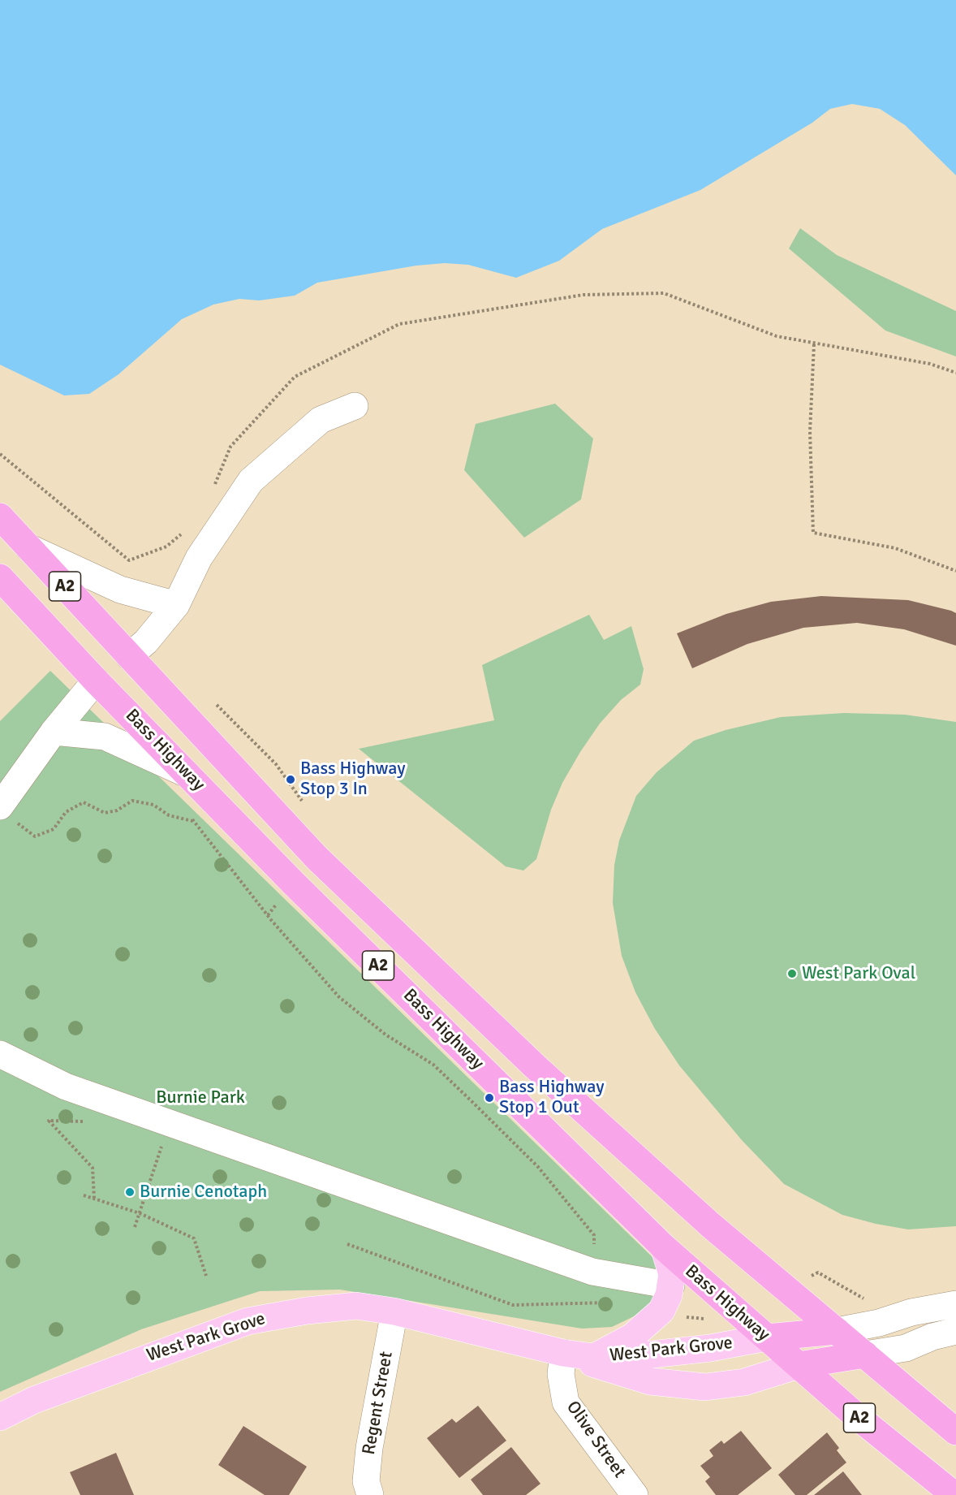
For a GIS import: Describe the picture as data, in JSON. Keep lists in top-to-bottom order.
{
  "streets": {
    "highway": ["A2", "Bass Highway", "West Park Grove"],
    "street": ["Regent Street", "Olive Street"]
  },
  "crossings": [
    ["Bass Highway", "West Park Grove"],
    ["West Park Grove", "Regent Street"],
    ["West Park Grove", "Olive Street"]
  ],
  "parks": ["Burnie Park"],
  "places": [
    "Bass Highway Stop 3 In",
    "West Park Oval",
    "Bass Highway Stop 1 Out",
    "Burnie Cenotaph"
  ]
}
